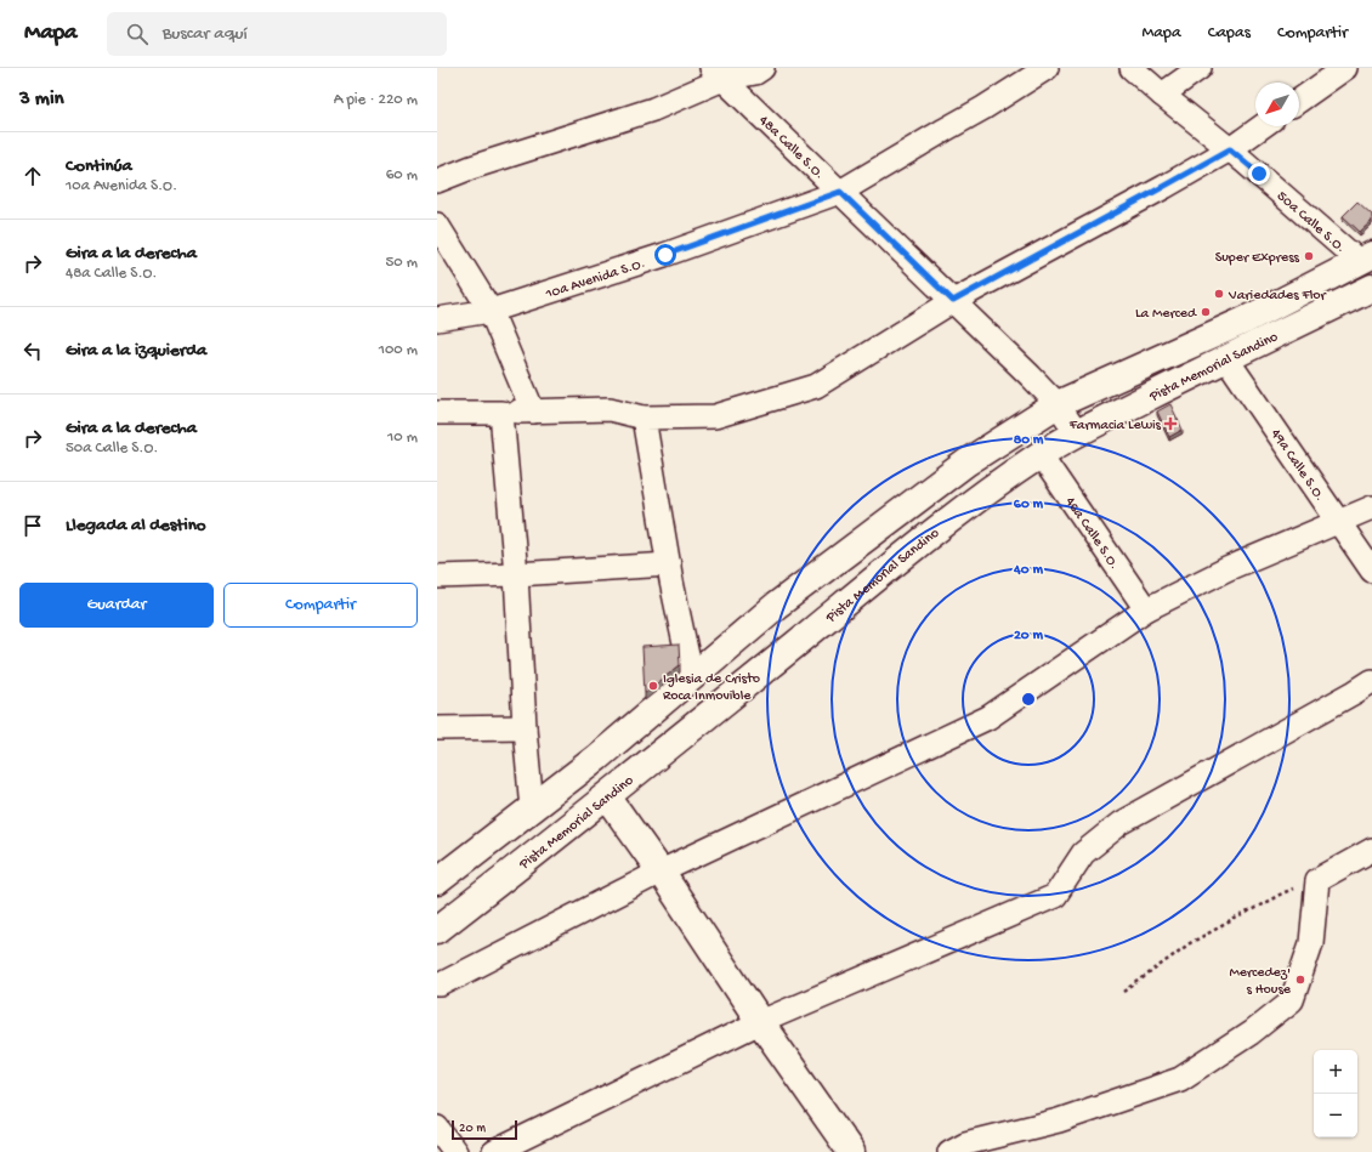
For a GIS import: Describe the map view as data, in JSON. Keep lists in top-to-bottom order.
{
  "streets": {
    "main road": ["Pista Memorial Sandino"],
    "street": [
      "48a Calle S.O.",
      "50a Calle S.O.",
      "10a Avenida S.O.",
      "49a Calle S.O.",
      "46a Calle S.O."
    ]
  },
  "crossings": [
    ["48a Calle S.O.", "10a Avenida S.O."],
    ["48a Calle S.O.", "Pista Memorial Sandino"],
    ["50a Calle S.O.", "Pista Memorial Sandino"],
    ["Pista Memorial Sandino", "49a Calle S.O."],
    ["Pista Memorial Sandino", "46a Calle S.O."]
  ],
  "places": {
    "other": [
      "Super Express",
      "Variedades Flor",
      "La Merced",
      "Iglesia de Cristo Roca Inmovible",
      "Mercedez' s House"
    ],
    "health": ["Farmacia Lewis"]
  },
  "scale_bar": "20 m",
  "north": "bottom left",
  "page": {
    "header": "Mapa",
    "search": "Buscar aquí",
    "nav": ["Mapa", "Capas", "Compartir"],
    "heading": ["3 min", "A pie · 220 m"],
    "list": [
      ["Continúa", "10a Avenida S.O.", "60 m"],
      ["Gira a la derecha", "48a Calle S.O.", "50 m"],
      ["Gira a la izquierda", "100 m"],
      ["Gira a la derecha", "50a Calle S.O.", "10 m"],
      "Llegada al destino"
    ],
    "buttons": ["Guardar", "Compartir"],
    "map_buttons": ["+", "−"],
    "scale": "20 m"
  },
  "rings": [
    "80 m",
    "60 m",
    "40 m",
    "20 m"
  ]
}
